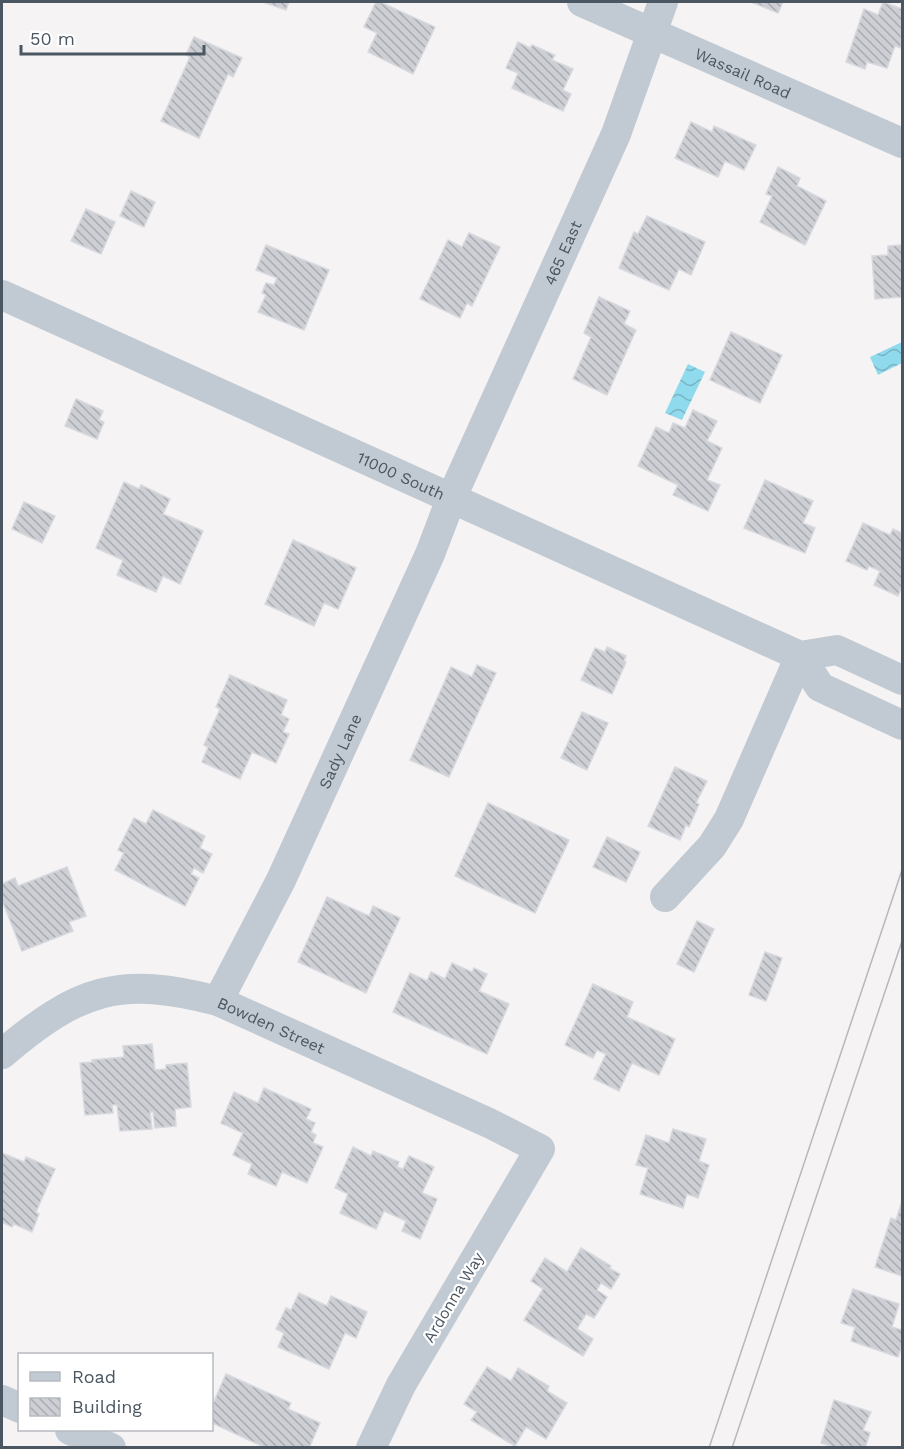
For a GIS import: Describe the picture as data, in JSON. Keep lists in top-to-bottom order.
{
  "streets": {
    "street": [
      "Wassail Road",
      "465 East",
      "11000 South",
      "Sady Lane",
      "Bowden Street",
      "Ardonna Way"
    ]
  },
  "crossings": [
    ["Wassail Road", "465 East"],
    ["465 East", "11000 South"],
    ["465 East", "Sady Lane"],
    ["11000 South", "Sady Lane"],
    ["Sady Lane", "Bowden Street"],
    ["Bowden Street", "Ardonna Way"]
  ],
  "legend": ["Road", "Building"],
  "scale_bar": "50 m"
}
